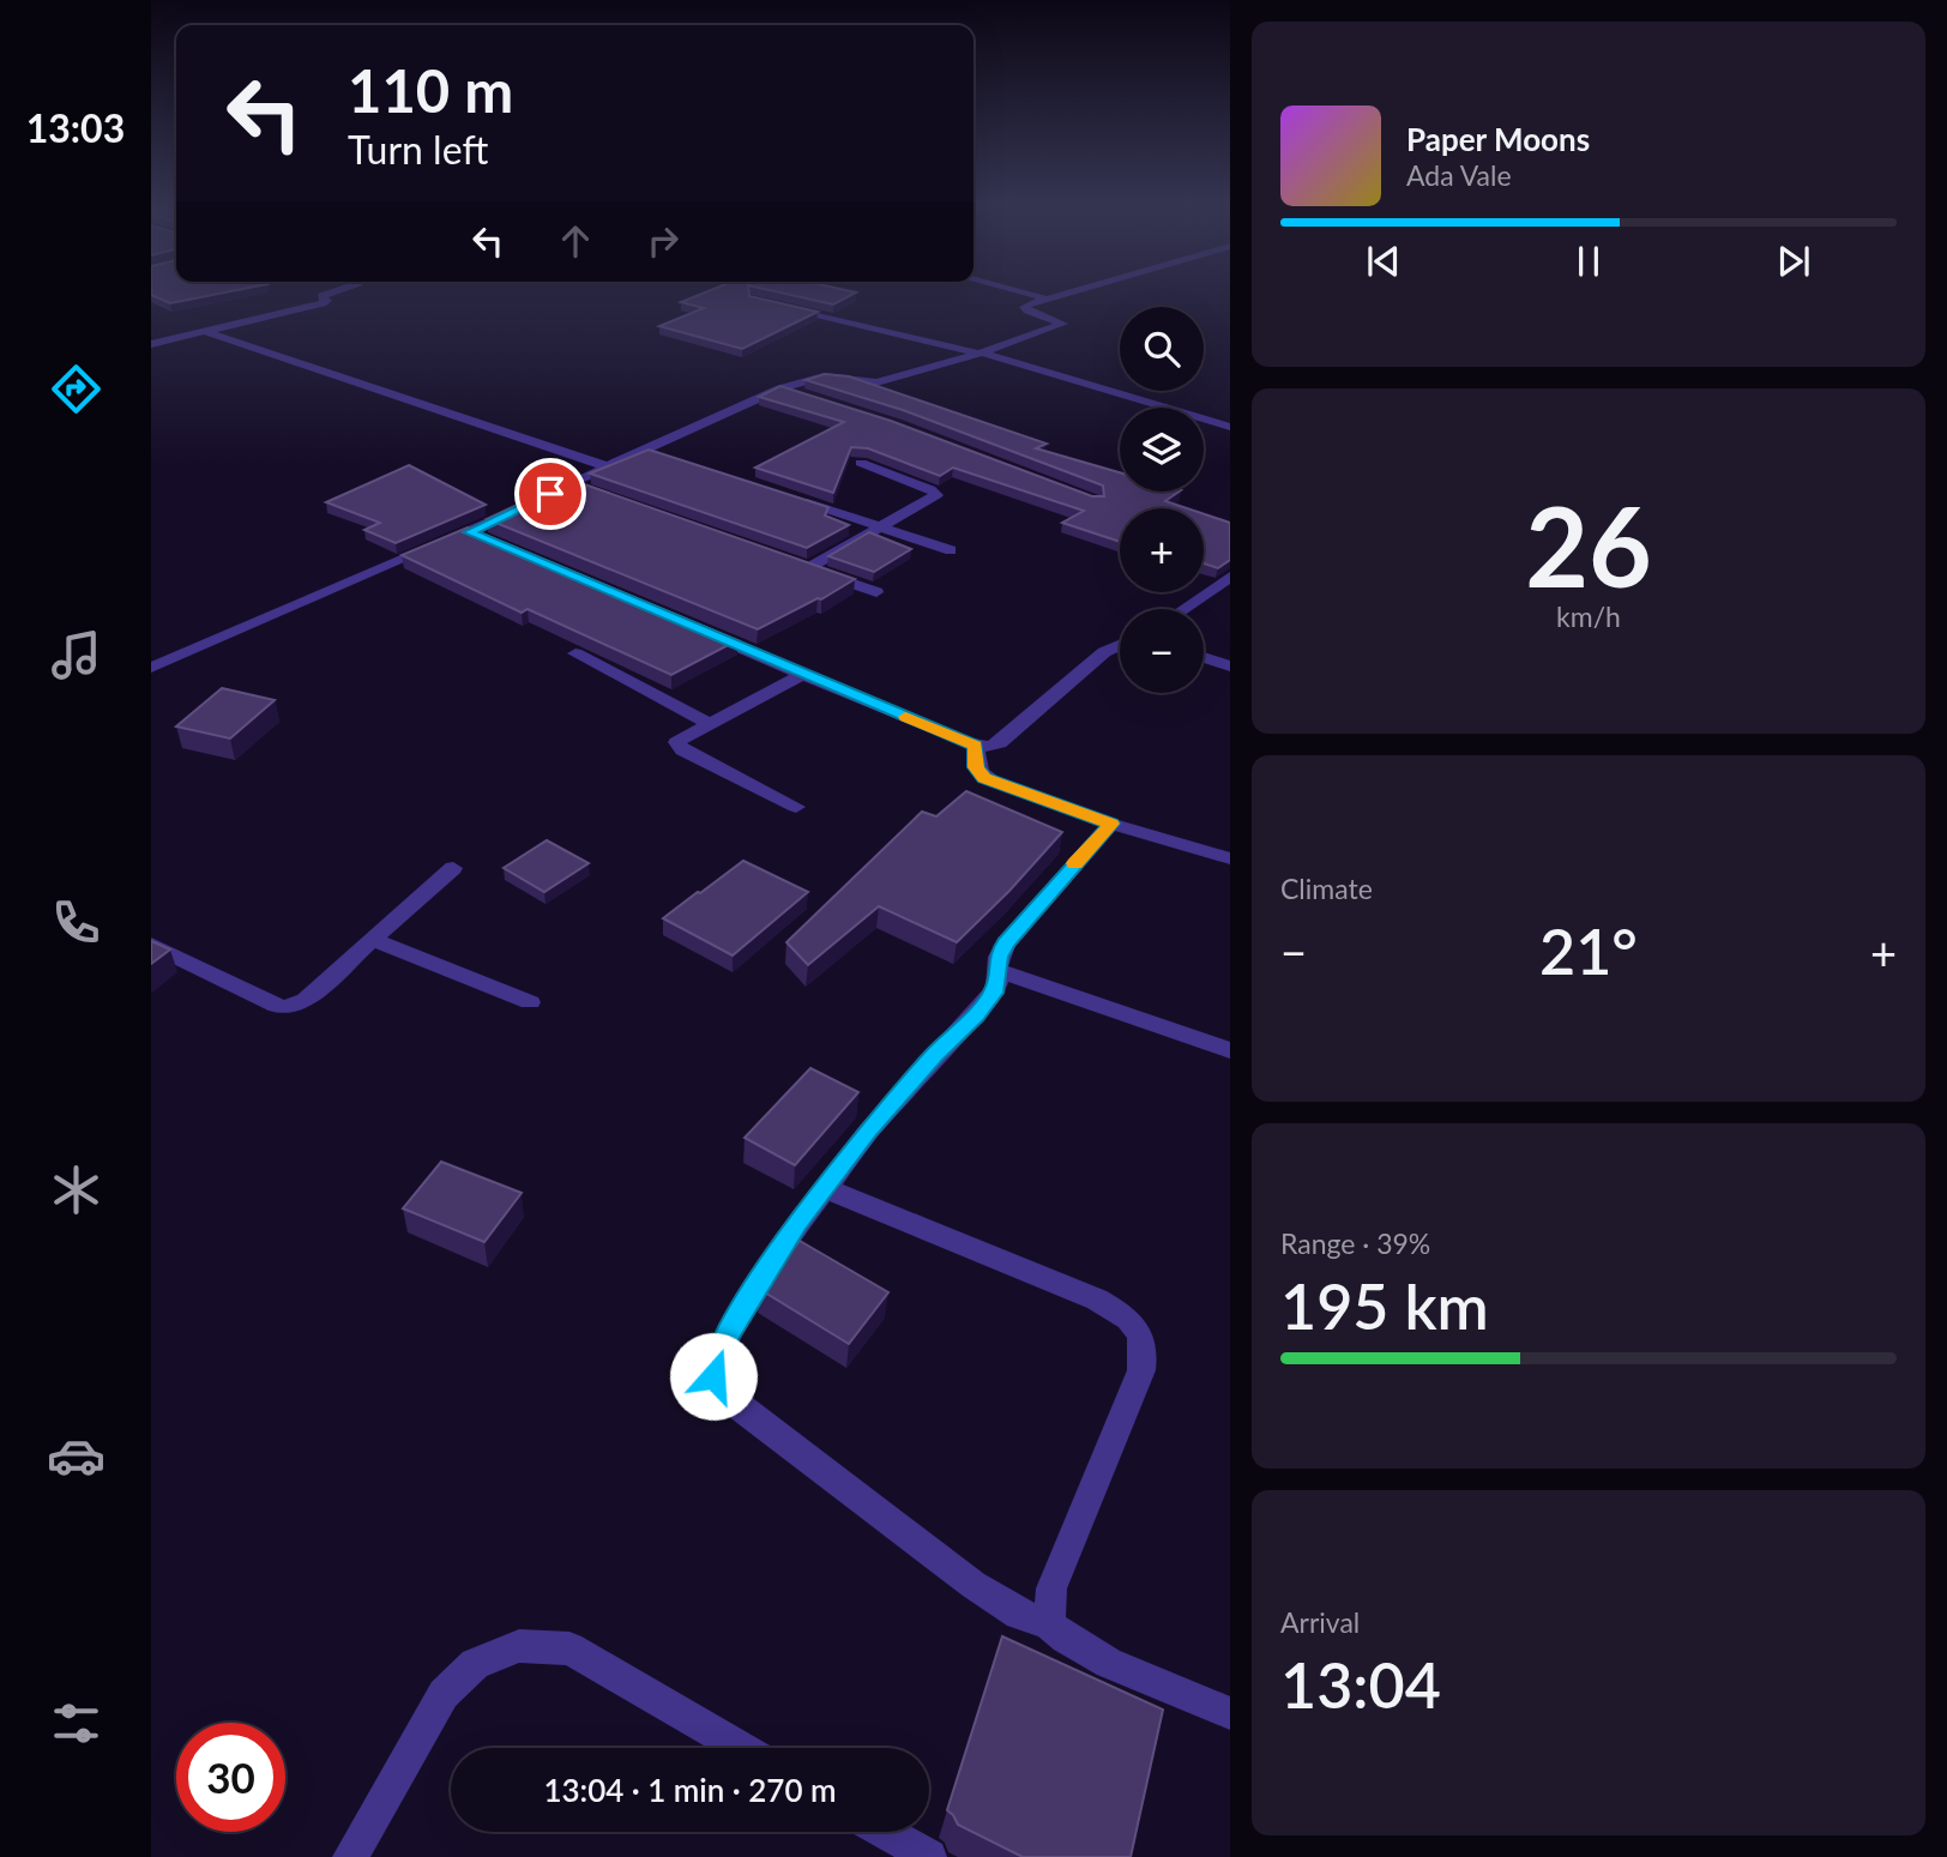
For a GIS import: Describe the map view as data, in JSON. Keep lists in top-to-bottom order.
{
  "page": {
    "tabs": "13:03",
    "turn": ["110 m", "Turn left"],
    "song": ["Paper Moons", "Ada Vale"],
    "map_buttons": ["+", "−"],
    "tile": [
      ["26", "km/h"],
      "Climate",
      ["Range · 39%", "195 km"],
      ["Arrival", "13:04"]
    ],
    "heat": ["−", "21°", "+"],
    "limit": "30",
    "trip": "13:04 · 1 min · 270 m"
  }
}
